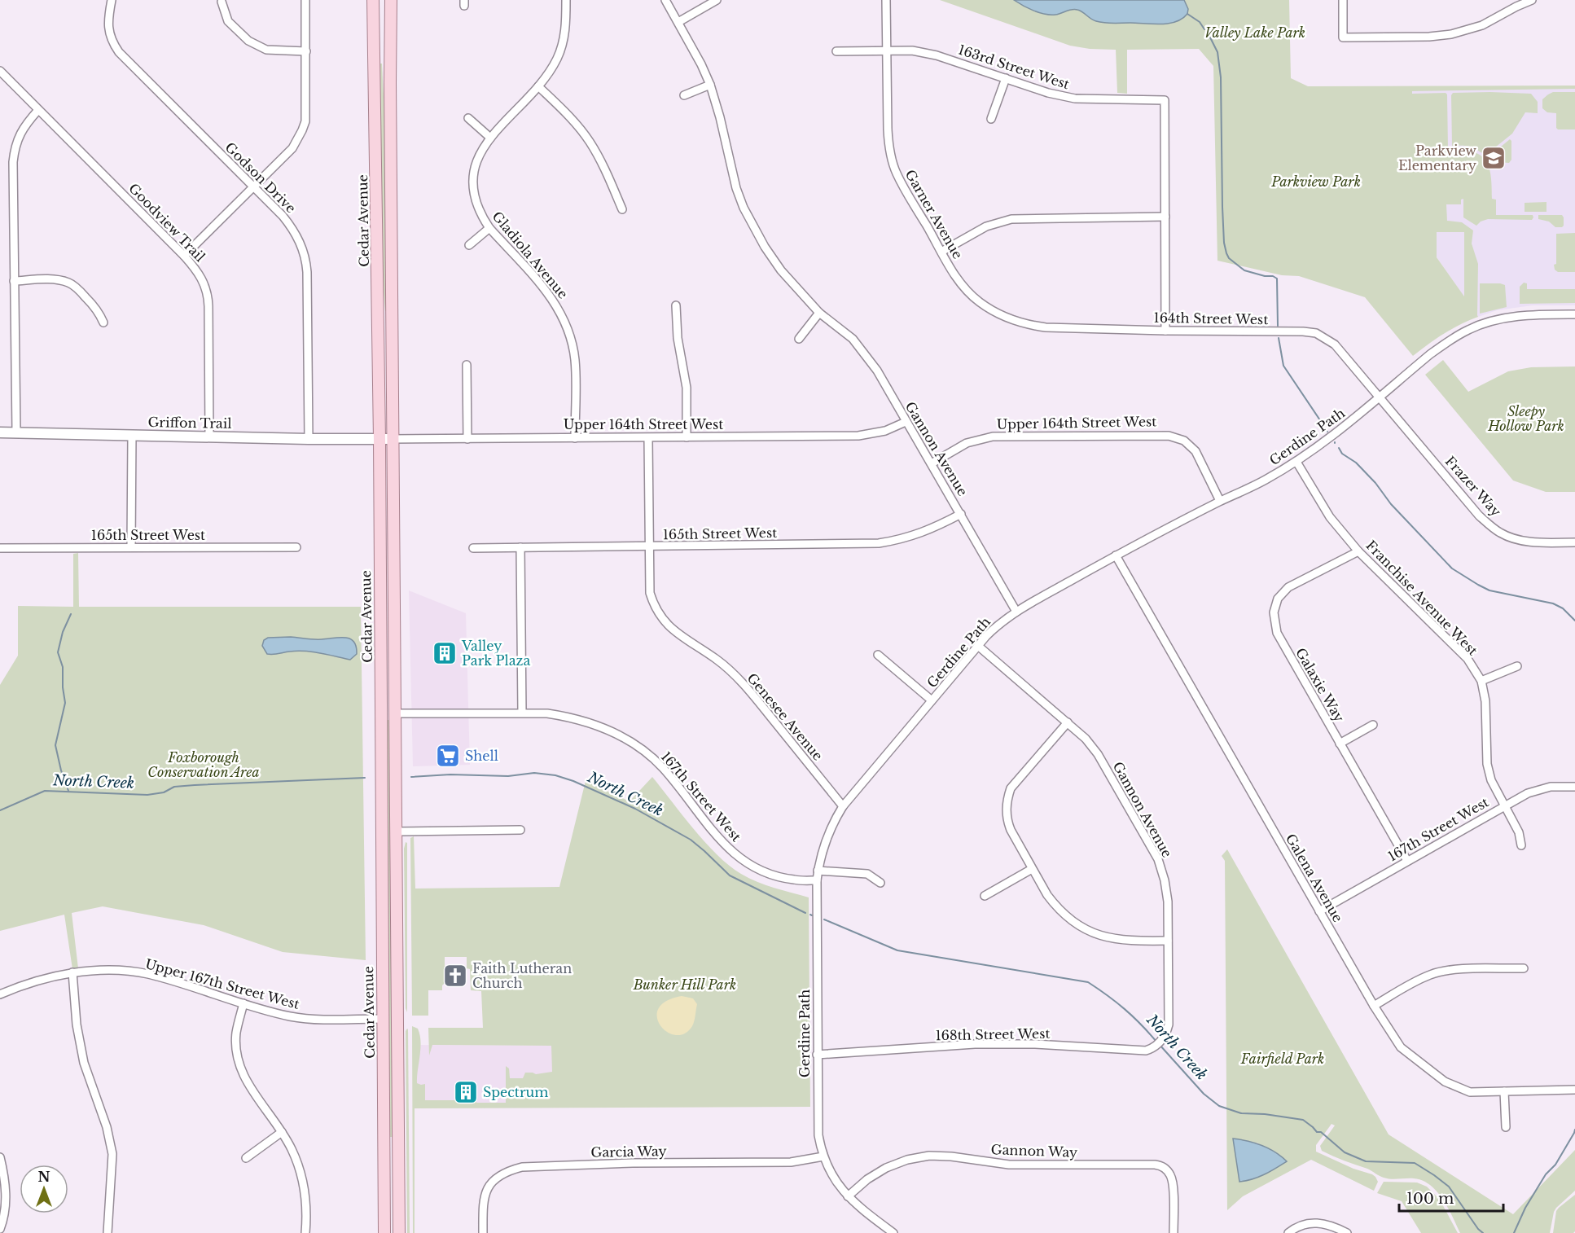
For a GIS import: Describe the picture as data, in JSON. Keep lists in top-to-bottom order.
{
  "streets": {
    "main road": ["Cedar Avenue"],
    "street": [
      "163rd Street West",
      "Godson Drive",
      "Garner Avenue",
      "Goodview Trail",
      "Gladiola Avenue",
      "164th Street West",
      "Griffon Trail",
      "Upper 164th Street West",
      "Gerdine Path",
      "Gannon Avenue",
      "Frazer Way",
      "165th Street West",
      "Franchise Avenue West",
      "Galaxie Way",
      "Genesee Avenue",
      "167th Street West",
      "Galena Avenue",
      "Upper 167th Street West",
      "168th Street West",
      "Gannon Way",
      "Garcia Way"
    ]
  },
  "crossings": [
    ["163rd Street West", "Garner Avenue"],
    ["Godson Drive", "Griffon Trail"],
    ["Garner Avenue", "164th Street West"],
    ["Cedar Avenue", "Griffon Trail"],
    ["Cedar Avenue", "Upper 164th Street West"],
    ["Cedar Avenue", "167th Street West"],
    ["Cedar Avenue", "Upper 167th Street West"],
    ["Goodview Trail", "Griffon Trail"],
    ["Gladiola Avenue", "Upper 164th Street West"],
    ["164th Street West", "Gerdine Path"],
    ["164th Street West", "Frazer Way"],
    ["Griffon Trail", "Upper 164th Street West"],
    ["Upper 164th Street West", "Gerdine Path"],
    ["Upper 164th Street West", "Gannon Avenue"],
    ["Upper 164th Street West", "Genesee Avenue"],
    ["Gerdine Path", "Gannon Avenue"],
    ["Gerdine Path", "Frazer Way"],
    ["Gerdine Path", "Franchise Avenue West"],
    ["Gerdine Path", "Genesee Avenue"],
    ["Gerdine Path", "167th Street West"],
    ["Gerdine Path", "Galena Avenue"],
    ["Gerdine Path", "168th Street West"],
    ["Gerdine Path", "Gannon Way"],
    ["Gerdine Path", "Garcia Way"],
    ["Gannon Avenue", "165th Street West"],
    ["Gannon Avenue", "168th Street West"],
    ["165th Street West", "Genesee Avenue"],
    ["Franchise Avenue West", "Galaxie Way"],
    ["Franchise Avenue West", "167th Street West"],
    ["Galaxie Way", "167th Street West"],
    ["167th Street West", "Galena Avenue"]
  ],
  "water": ["North Creek"],
  "parks": [
    "Valley Lake Park",
    "Parkview Park",
    "Sleepy Hollow Park",
    "Foxborough Conservation Area",
    "Bunker Hill Park",
    "Fairfield Park"
  ],
  "places": {
    "school or university": ["Parkview Elementary"],
    "building": ["Valley Park Plaza", "Spectrum"],
    "supermarket": ["Shell"],
    "church": ["Faith Lutheran Church"]
  },
  "scale_bar": "100 m",
  "north": "top"
}
